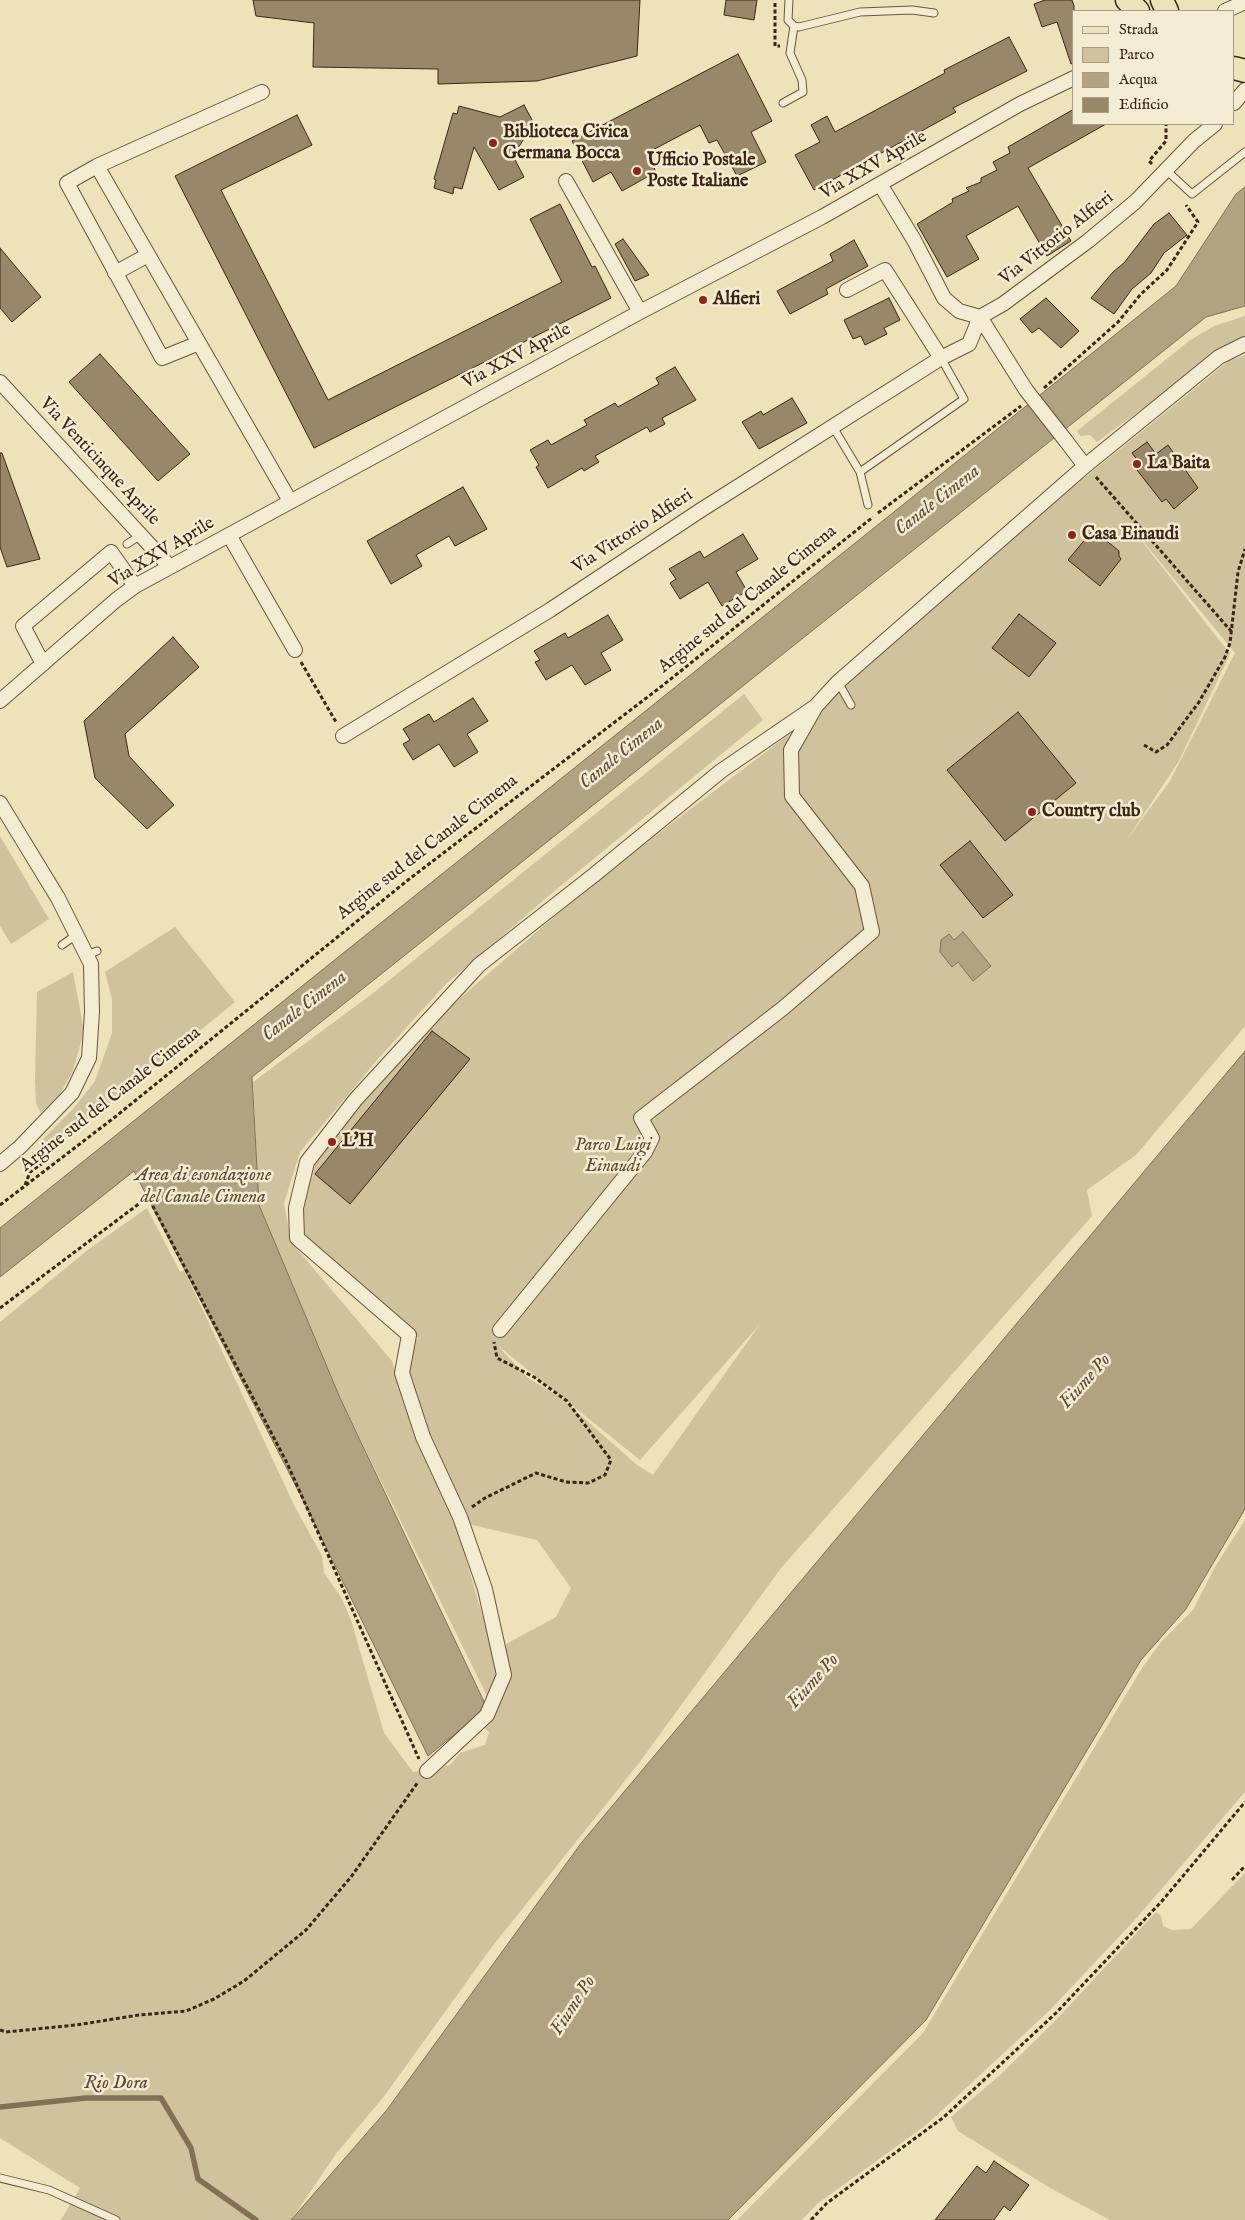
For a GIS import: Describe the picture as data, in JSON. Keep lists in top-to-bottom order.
{
  "streets": {
    "street": ["Via XXV Aprile", "Via Vittorio Alfieri", "Via Venticinque Aprile"],
    "path": ["Argine sud del Canale Cimena"]
  },
  "crossings": [
    ["Via XXV Aprile", "Via Venticinque Aprile"]
  ],
  "water": [
    "Canale Cimena",
    "Area di esondazione del Canale Cimena",
    "Fiume Po",
    "Rio Dora"
  ],
  "parks": ["Parco Luigi Einaudi"],
  "places": [
    "Biblioteca Civica Germana Bocca",
    "Ufficio Postale Poste Italiane",
    "Alfieri",
    "La Baita",
    "Casa Einaudi",
    "Country club",
    "L'H"
  ],
  "legend": [
    "Strada",
    "Parco",
    "Acqua",
    "Edificio"
  ]
}
